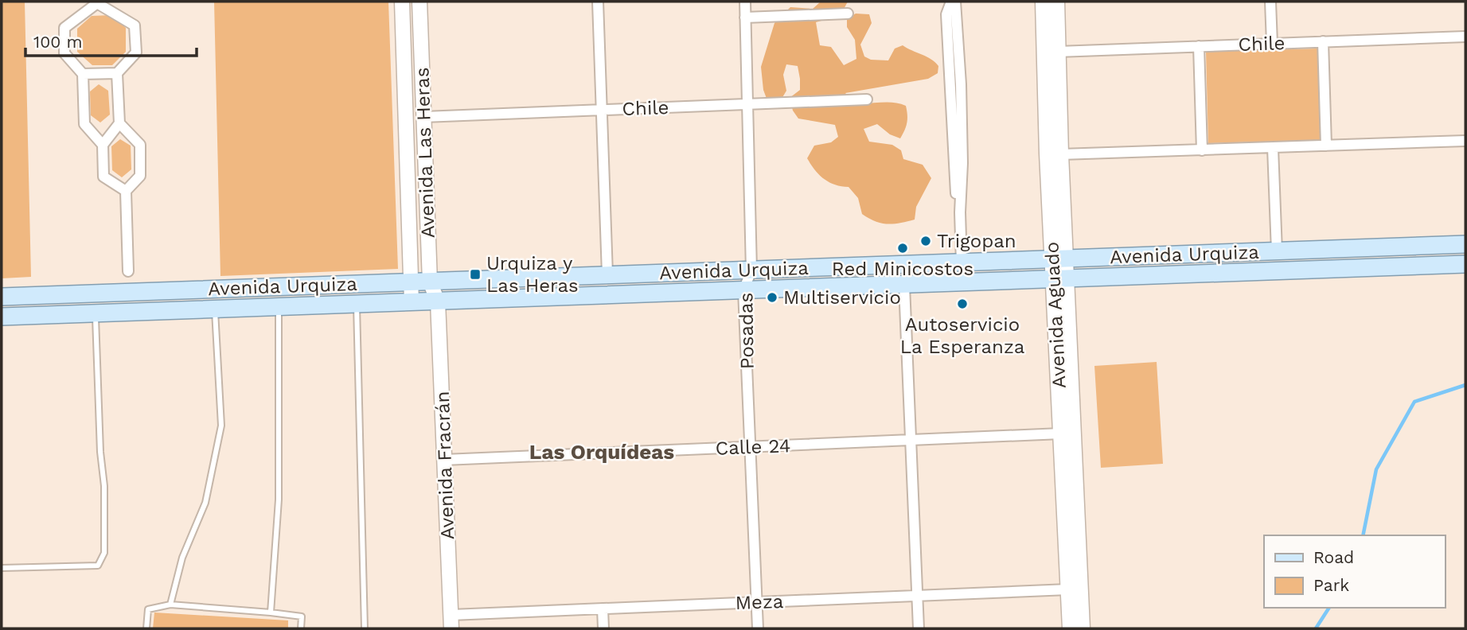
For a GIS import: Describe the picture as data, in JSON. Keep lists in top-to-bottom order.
{
  "streets": {
    "main road": [
      "Avenida Las Heras",
      "Avenida Urquiza",
      "Avenida Aguado",
      "Avenida Fracrán"
    ],
    "street": [
      "Chile",
      "Posadas",
      "Calle 24",
      "Meza"
    ]
  },
  "crossings": [
    ["Chile", "Avenida Las Heras"],
    ["Chile", "Avenida Aguado"],
    ["Chile", "Posadas"],
    ["Avenida Las Heras", "Avenida Urquiza"],
    ["Avenida Las Heras", "Avenida Fracrán"],
    ["Avenida Urquiza", "Avenida Aguado"],
    ["Avenida Urquiza", "Posadas"],
    ["Avenida Urquiza", "Avenida Fracrán"],
    ["Avenida Aguado", "Calle 24"],
    ["Avenida Aguado", "Meza"],
    ["Posadas", "Calle 24"],
    ["Posadas", "Meza"],
    ["Calle 24", "Avenida Fracrán"],
    ["Avenida Fracrán", "Meza"]
  ],
  "districts": ["Las Orquídeas"],
  "places": {
    "other": [
      "Trigopan",
      "Red Minicostos",
      "Multiservicio",
      "Autoservicio La Esperanza"
    ],
    "transit": ["Urquiza y Las Heras"]
  },
  "legend": ["Road", "Park"],
  "scale_bar": "100 m"
}
